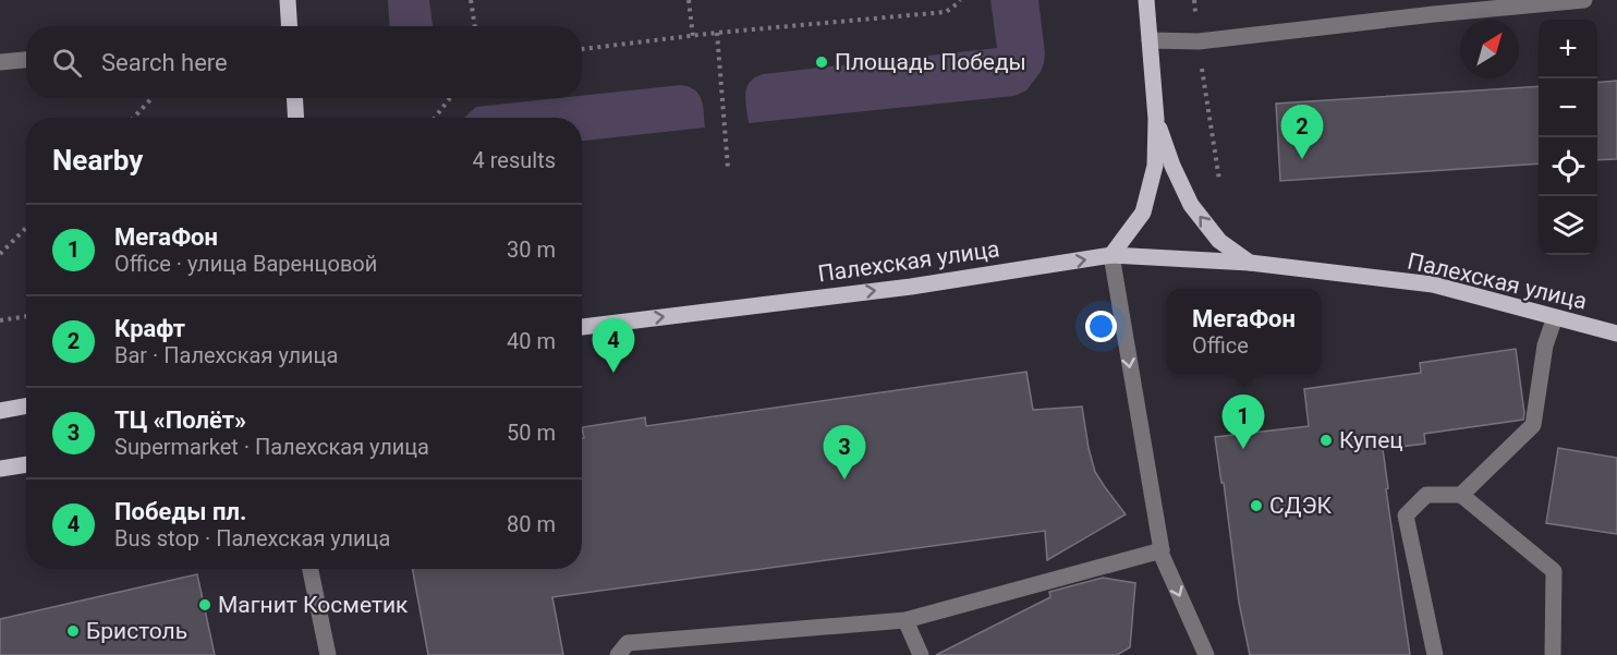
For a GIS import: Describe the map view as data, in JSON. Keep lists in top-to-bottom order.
{
  "streets": {
    "main road": ["Палехская улица"]
  },
  "places": [
    "Площадь Победы",
    "Купец",
    "СДЭК",
    "Магнит Косметик",
    "Бристоль"
  ],
  "north": "top right",
  "page": {
    "map_buttons": ["+", "−"],
    "search": "Search here",
    "pins": [
      "2",
      "4",
      "1",
      "3"
    ],
    "heading": ["Nearby", "4 results"],
    "list": [
      {
        "mark": "1",
        "name": "МегаФон",
        "note": "Office · улица Варенцовой",
        "value": "30 m"
      },
      {
        "mark": "2",
        "name": "Крафт",
        "note": "Bar · Палехская улица",
        "value": "40 m"
      },
      {
        "mark": "3",
        "name": "ТЦ «Полёт»",
        "note": "Supermarket · Палехская улица",
        "value": "50 m"
      },
      {
        "mark": "4",
        "name": "Победы пл.",
        "note": "Bus stop · Палехская улица",
        "value": "80 m"
      }
    ],
    "popup": ["МегаФон", "Office"]
  }
}
